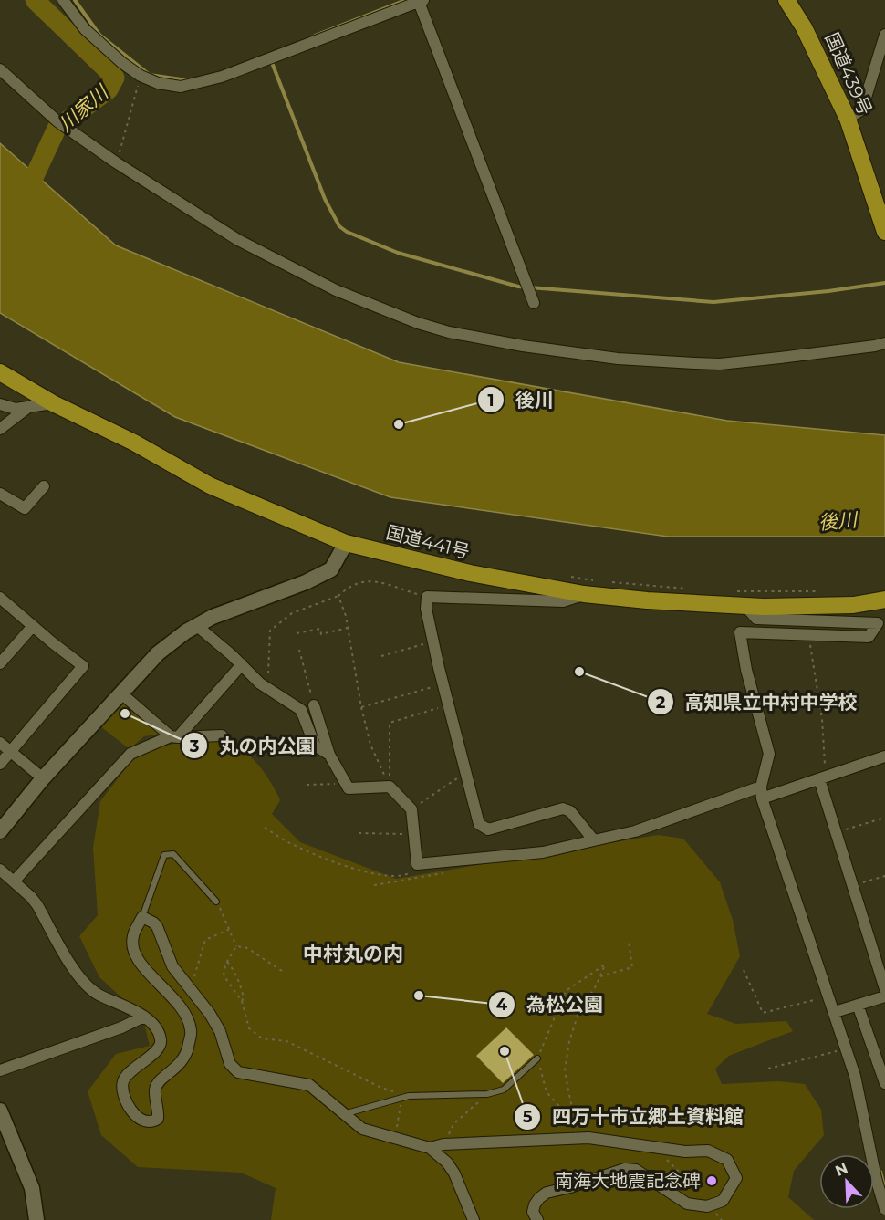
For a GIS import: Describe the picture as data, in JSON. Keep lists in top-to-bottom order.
{
  "streets": {
    "highway": ["国道439号", "国道441号"]
  },
  "districts": ["中村丸の内"],
  "water": ["川家川", "後川"],
  "places": [
    "後川",
    "高知県立中村中学校",
    "丸の内公園",
    "為松公園",
    "四万十市立郷土資料館",
    "南海大地震記念碑"
  ],
  "north": "top left"
}
